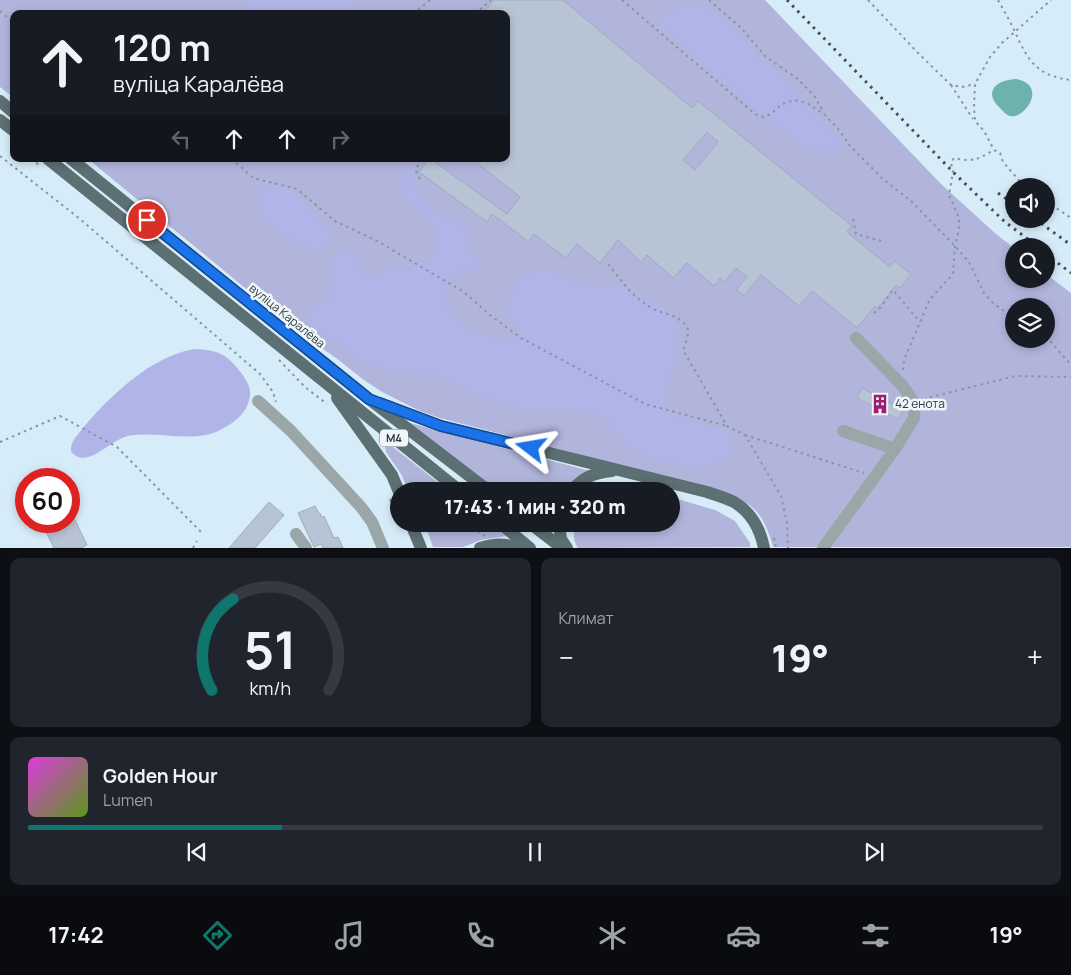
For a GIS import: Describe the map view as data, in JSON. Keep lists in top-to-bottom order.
{
  "streets": {
    "main road": ["вуліца Каралёва", "М4"]
  },
  "places": {
    "building": ["42 енота"]
  },
  "page": {
    "turn": ["120 m", "вуліца Каралёва"],
    "limit": "60",
    "trip": "17:43 · 1 мин · 320 m",
    "tile": "Климат",
    "heat": ["−", "19°", "+"],
    "song": ["Golden Hour", "Lumen"],
    "tabs": ["17:42", "19°"],
    "gauge": ["51", "km/h"]
  }
}
